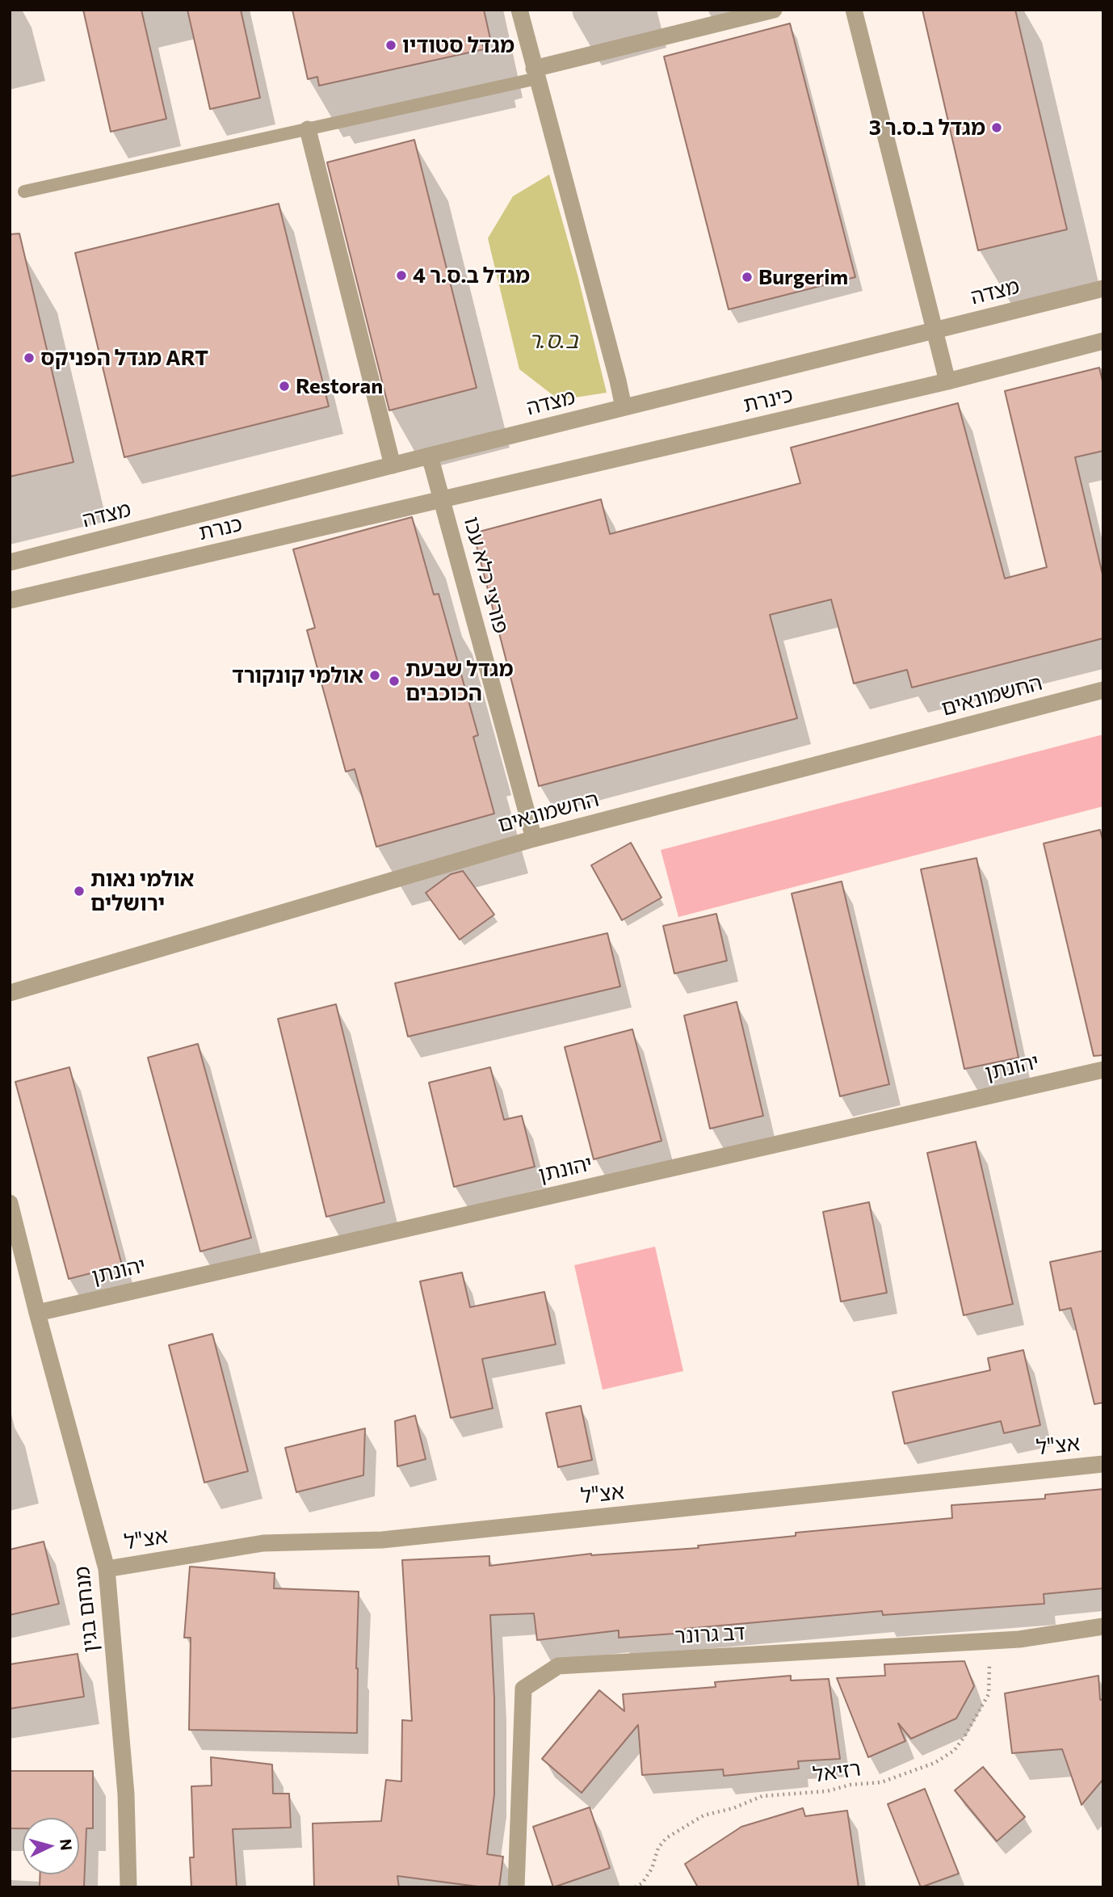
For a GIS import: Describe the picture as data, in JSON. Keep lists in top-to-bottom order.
{
  "streets": {
    "street": [
      "מצדה",
      "כינרת",
      "כנרת",
      "פורצי כלא עכו",
      "החשמונאים",
      "יהונתן",
      "אצ\"ל",
      "מנחם בגין",
      "דב גרונר"
    ],
    "path": ["רזיאל"]
  },
  "crossings": [
    ["מצדה", "פורצי כלא עכו"],
    ["כינרת", "כנרת"],
    ["כינרת", "פורצי כלא עכו"],
    ["כנרת", "פורצי כלא עכו"],
    ["פורצי כלא עכו", "החשמונאים"],
    ["יהונתן", "מנחם בגין"],
    ["אצ\"ל", "מנחם בגין"],
    ["דב גרונר", "רזיאל"]
  ],
  "water": ["ב.ס.ר"],
  "places": [
    "מגדל סטודיו",
    "מגדל ב.ס.ר 3",
    "מגדל ב.ס.ר 4",
    "Burgerim",
    "מגדל הפניקס ART",
    "Restoran",
    "אולמי קונקורד",
    "מגדל שבעת הכוכבים",
    "אולמי נאות ירושלים"
  ],
  "north": "right"
}
